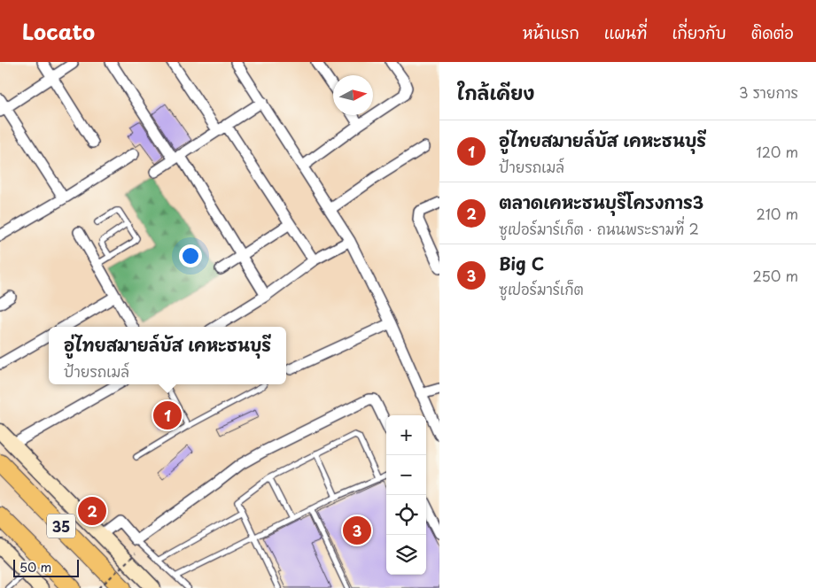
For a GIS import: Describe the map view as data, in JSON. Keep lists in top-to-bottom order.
{
  "streets": {
    "highway": ["35"]
  },
  "scale_bar": "50 m",
  "north": "right",
  "page": {
    "header": "Locato",
    "nav": [
      "หน้าแรก",
      "แผนที่",
      "เกี่ยวกับ",
      "ติดต่อ"
    ],
    "heading": ["ใกล้เคียง", "3 รายการ"],
    "list": [
      {
        "mark": "1",
        "name": "อู่ไทยสมายล์บัส เคหะธนบุรี",
        "note": "ป้ายรถเมล์",
        "value": "120 m"
      },
      {
        "mark": "2",
        "name": "ตลาดเคหะธนบุรีโครงการ3",
        "note": "ซูเปอร์มาร์เก็ต · ถนนพระรามที่ 2",
        "value": "210 m"
      },
      {
        "mark": "3",
        "name": "Big C",
        "note": "ซูเปอร์มาร์เก็ต",
        "value": "250 m"
      }
    ],
    "popup": ["อู่ไทยสมายล์บัส เคหะธนบุรี", "ป้ายรถเมล์"],
    "pins": ["1", "2", "3"],
    "map_buttons": ["+", "−"],
    "scale": "50 m"
  }
}
